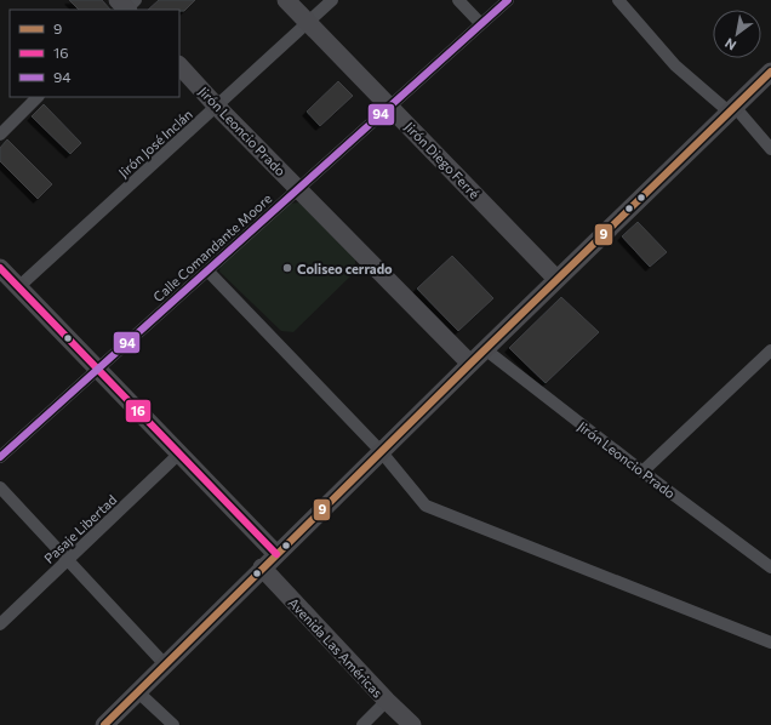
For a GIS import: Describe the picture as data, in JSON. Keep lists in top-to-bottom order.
{
  "streets": {
    "street": [
      "Jirón Leoncio Prado",
      "Jirón José Inclán",
      "Jirón Diego Ferré",
      "Calle Comandante Moore",
      "Pasaje Libertad",
      "Avenida Las Américas"
    ]
  },
  "crossings": [
    ["Jirón Leoncio Prado", "Jirón José Inclán"],
    ["Jirón Leoncio Prado", "Calle Comandante Moore"],
    ["Jirón José Inclán", "Jirón Diego Ferré"],
    ["Jirón Diego Ferré", "Calle Comandante Moore"]
  ],
  "places": ["Coliseo cerrado"],
  "lines": ["transit line 94", "transit line 9", "transit line 16"],
  "legend": ["9", "16", "94"],
  "north": "bottom left"
}
